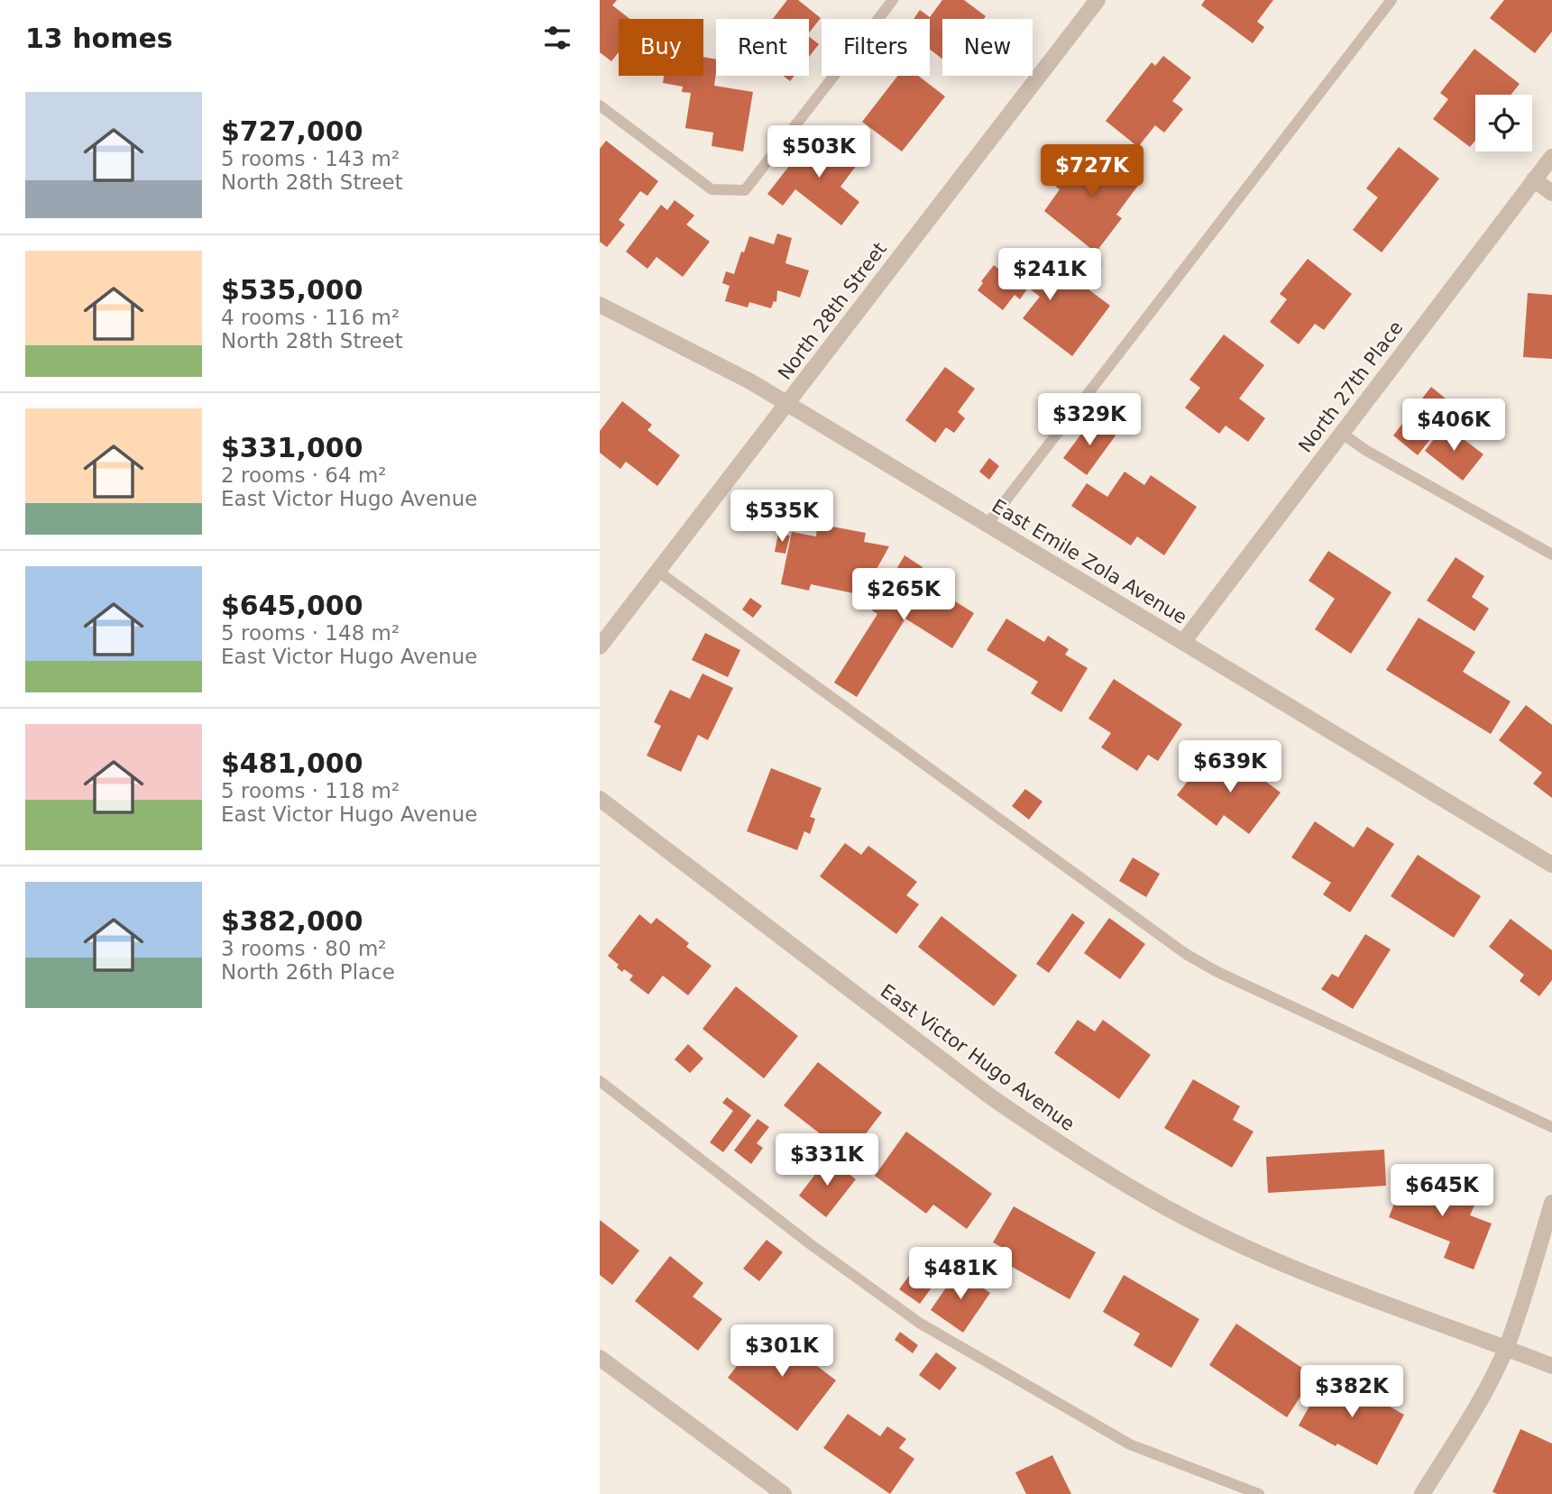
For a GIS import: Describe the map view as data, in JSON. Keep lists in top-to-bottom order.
{
  "streets": {
    "street": [
      "North 28th Street",
      "North 27th Place",
      "East Emile Zola Avenue",
      "East Victor Hugo Avenue"
    ]
  },
  "crossings": [
    ["North 28th Street", "East Emile Zola Avenue"],
    ["North 27th Place", "East Emile Zola Avenue"]
  ],
  "page": {
    "heading": "13 homes",
    "chip": [
      "Buy",
      "Rent",
      "Filters",
      "New"
    ],
    "list": [
      {
        "name": "$727,000",
        "note": "5 rooms · 143 m² · North 28th Street"
      },
      {
        "name": "$535,000",
        "note": "4 rooms · 116 m² · North 28th Street"
      },
      {
        "name": "$331,000",
        "note": "2 rooms · 64 m² · East Victor Hugo Avenue"
      },
      {
        "name": "$645,000",
        "note": "5 rooms · 148 m² · East Victor Hugo Avenue"
      },
      {
        "name": "$481,000",
        "note": "5 rooms · 118 m² · East Victor Hugo Avenue"
      },
      {
        "name": "$382,000",
        "note": "3 rooms · 80 m² · North 26th Place"
      }
    ],
    "price": [
      "$503K",
      "$727K",
      "$241K",
      "$329K",
      "$406K",
      "$535K",
      "$265K",
      "$639K",
      "$331K",
      "$645K",
      "$481K",
      "$301K",
      "$382K"
    ]
  }
}
